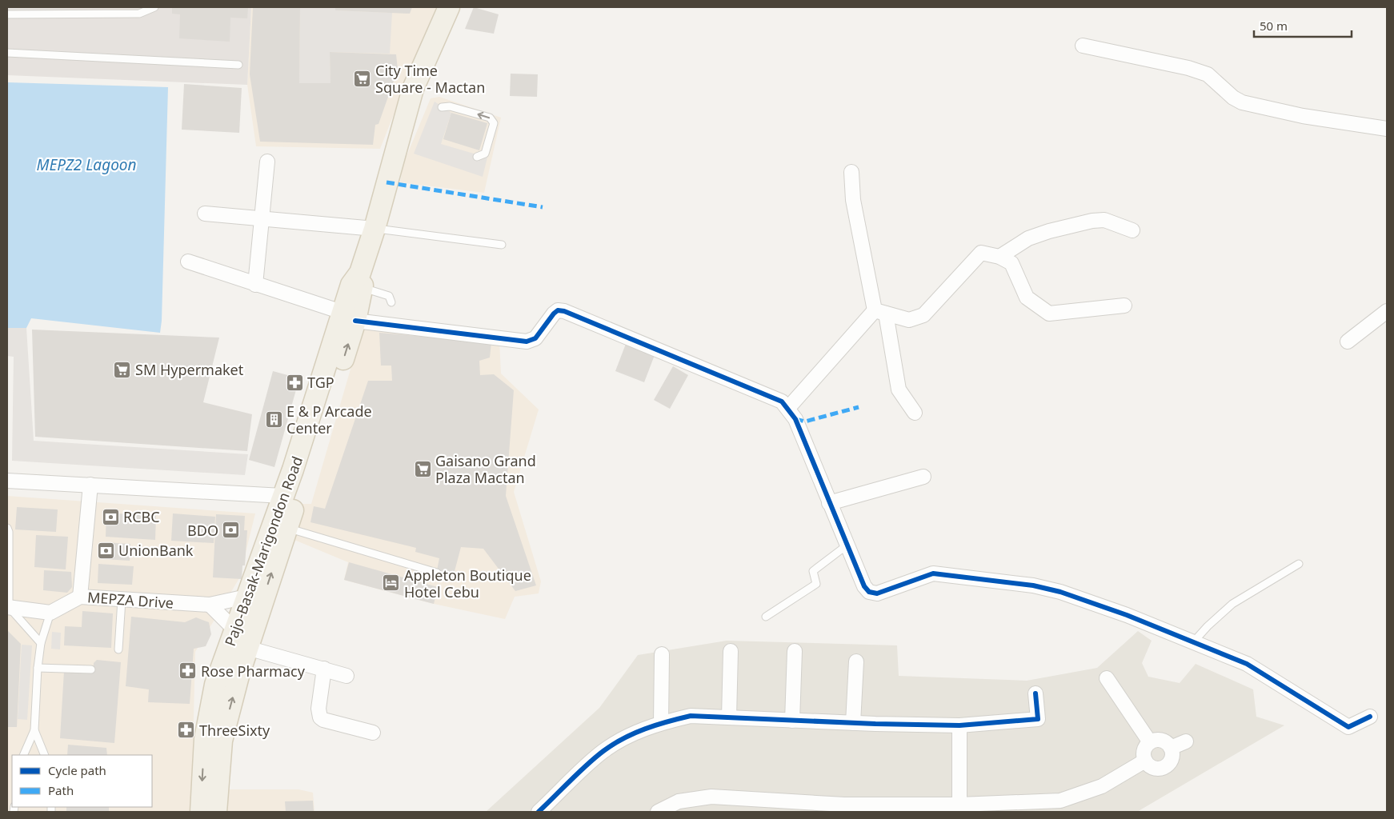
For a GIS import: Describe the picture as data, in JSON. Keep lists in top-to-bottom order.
{
  "streets": {
    "main road": ["Pajo-Basak-Marigondon Road"],
    "street": ["MEPZA Drive"]
  },
  "crossings": [
    ["Pajo-Basak-Marigondon Road", "MEPZA Drive"]
  ],
  "water": ["MEPZ2 Lagoon"],
  "places": {
    "supermarket": ["City Time Square - Mactan", "SM Hypermaket", "Gaisano Grand Plaza Mactan"],
    "pharmacy": ["TGP", "Rose Pharmacy", "ThreeSixty"],
    "building": ["E & P Arcade Center"],
    "bank": ["RCBC", "BDO", "UnionBank"],
    "hotel": ["Appleton Boutique Hotel Cebu"]
  },
  "legend": ["Cycle path", "Path"],
  "scale_bar": "50 m"
}
